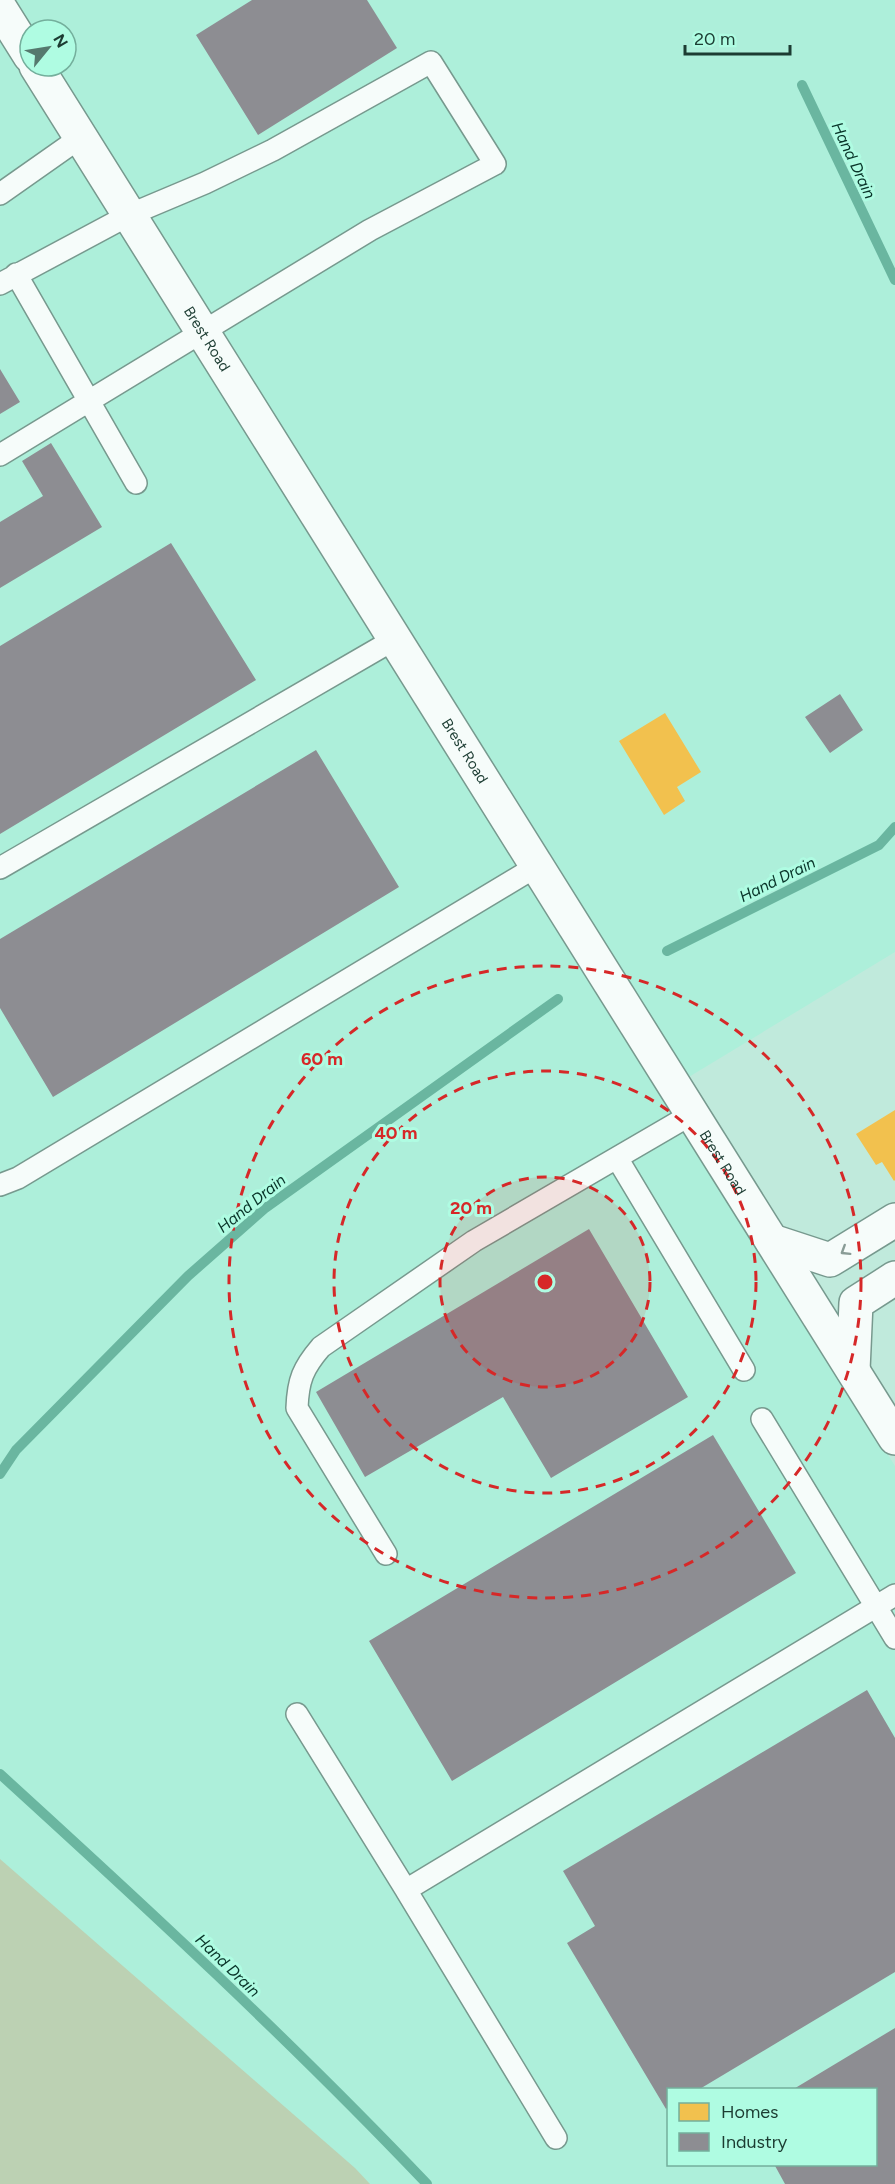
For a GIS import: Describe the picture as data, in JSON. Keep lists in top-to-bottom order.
{
  "streets": {
    "street": ["Brest Road"]
  },
  "water": ["Hand Drain"],
  "legend": ["Homes", "Industry"],
  "scale_bar": "20 m",
  "north": "top right",
  "rings": ["60 m", "40 m", "20 m"]
}
